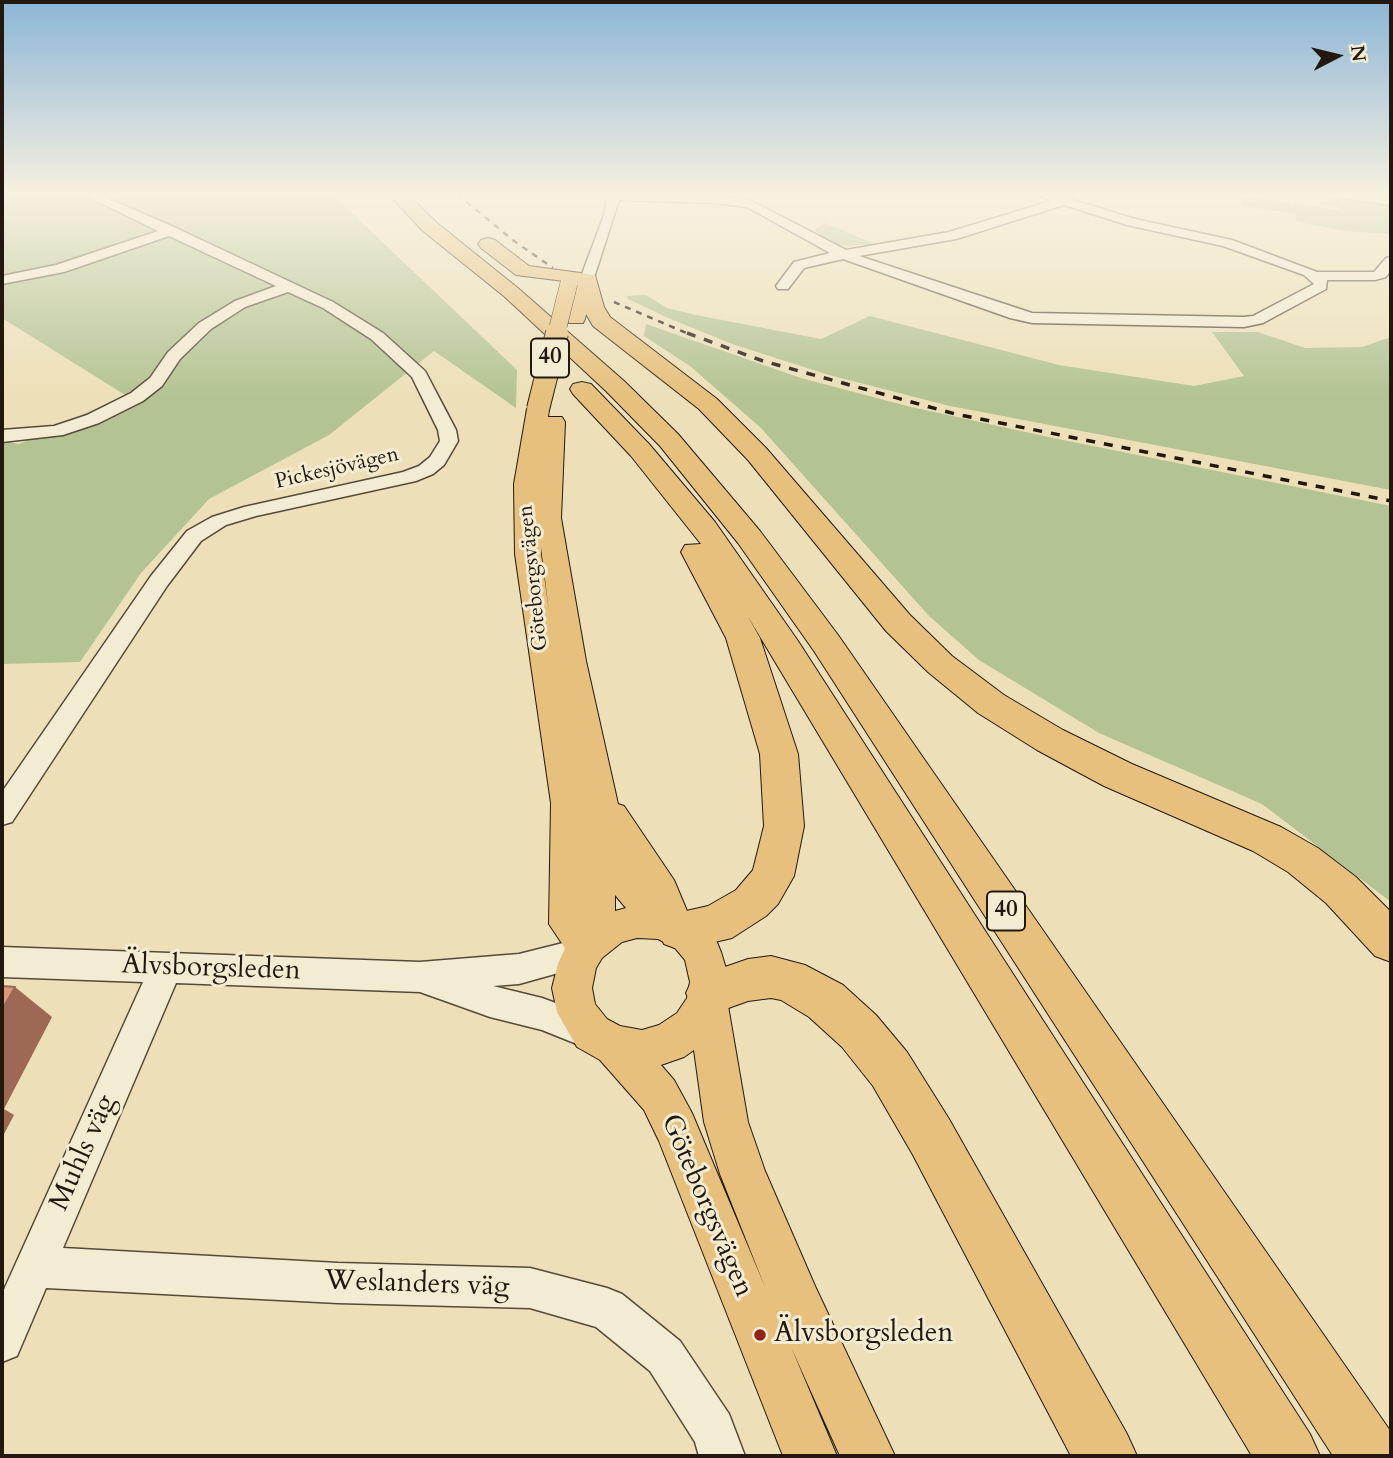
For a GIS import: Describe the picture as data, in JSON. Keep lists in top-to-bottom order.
{
  "streets": {
    "highway": ["40"],
    "main road": ["Göteborgsvägen"],
    "street": [
      "Pickesjövägen",
      "Älvsborgsleden",
      "Muhls väg",
      "Weslanders väg"
    ]
  },
  "crossings": [
    ["Göteborgsvägen", "Älvsborgsleden"],
    ["Älvsborgsleden", "Muhls väg"],
    ["Muhls väg", "Weslanders väg"]
  ],
  "places": ["Älvsborgsleden"],
  "north": "right"
}
